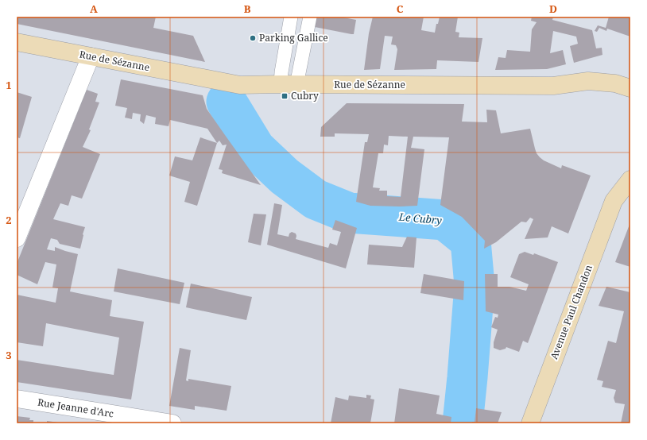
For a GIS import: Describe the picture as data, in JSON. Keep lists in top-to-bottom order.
{
  "streets": {
    "main road": ["Rue de Sézanne", "Avenue Paul Chandon"],
    "street": ["Rue Jeanne d'Arc"]
  },
  "water": ["Le Cubry"],
  "places": {
    "other": ["Parking Gallice"],
    "transit": ["Cubry"]
  },
  "grid": {
    "columns": [
      "A",
      "B",
      "C",
      "D"
    ],
    "rows": ["1", "2", "3"]
  }
}
